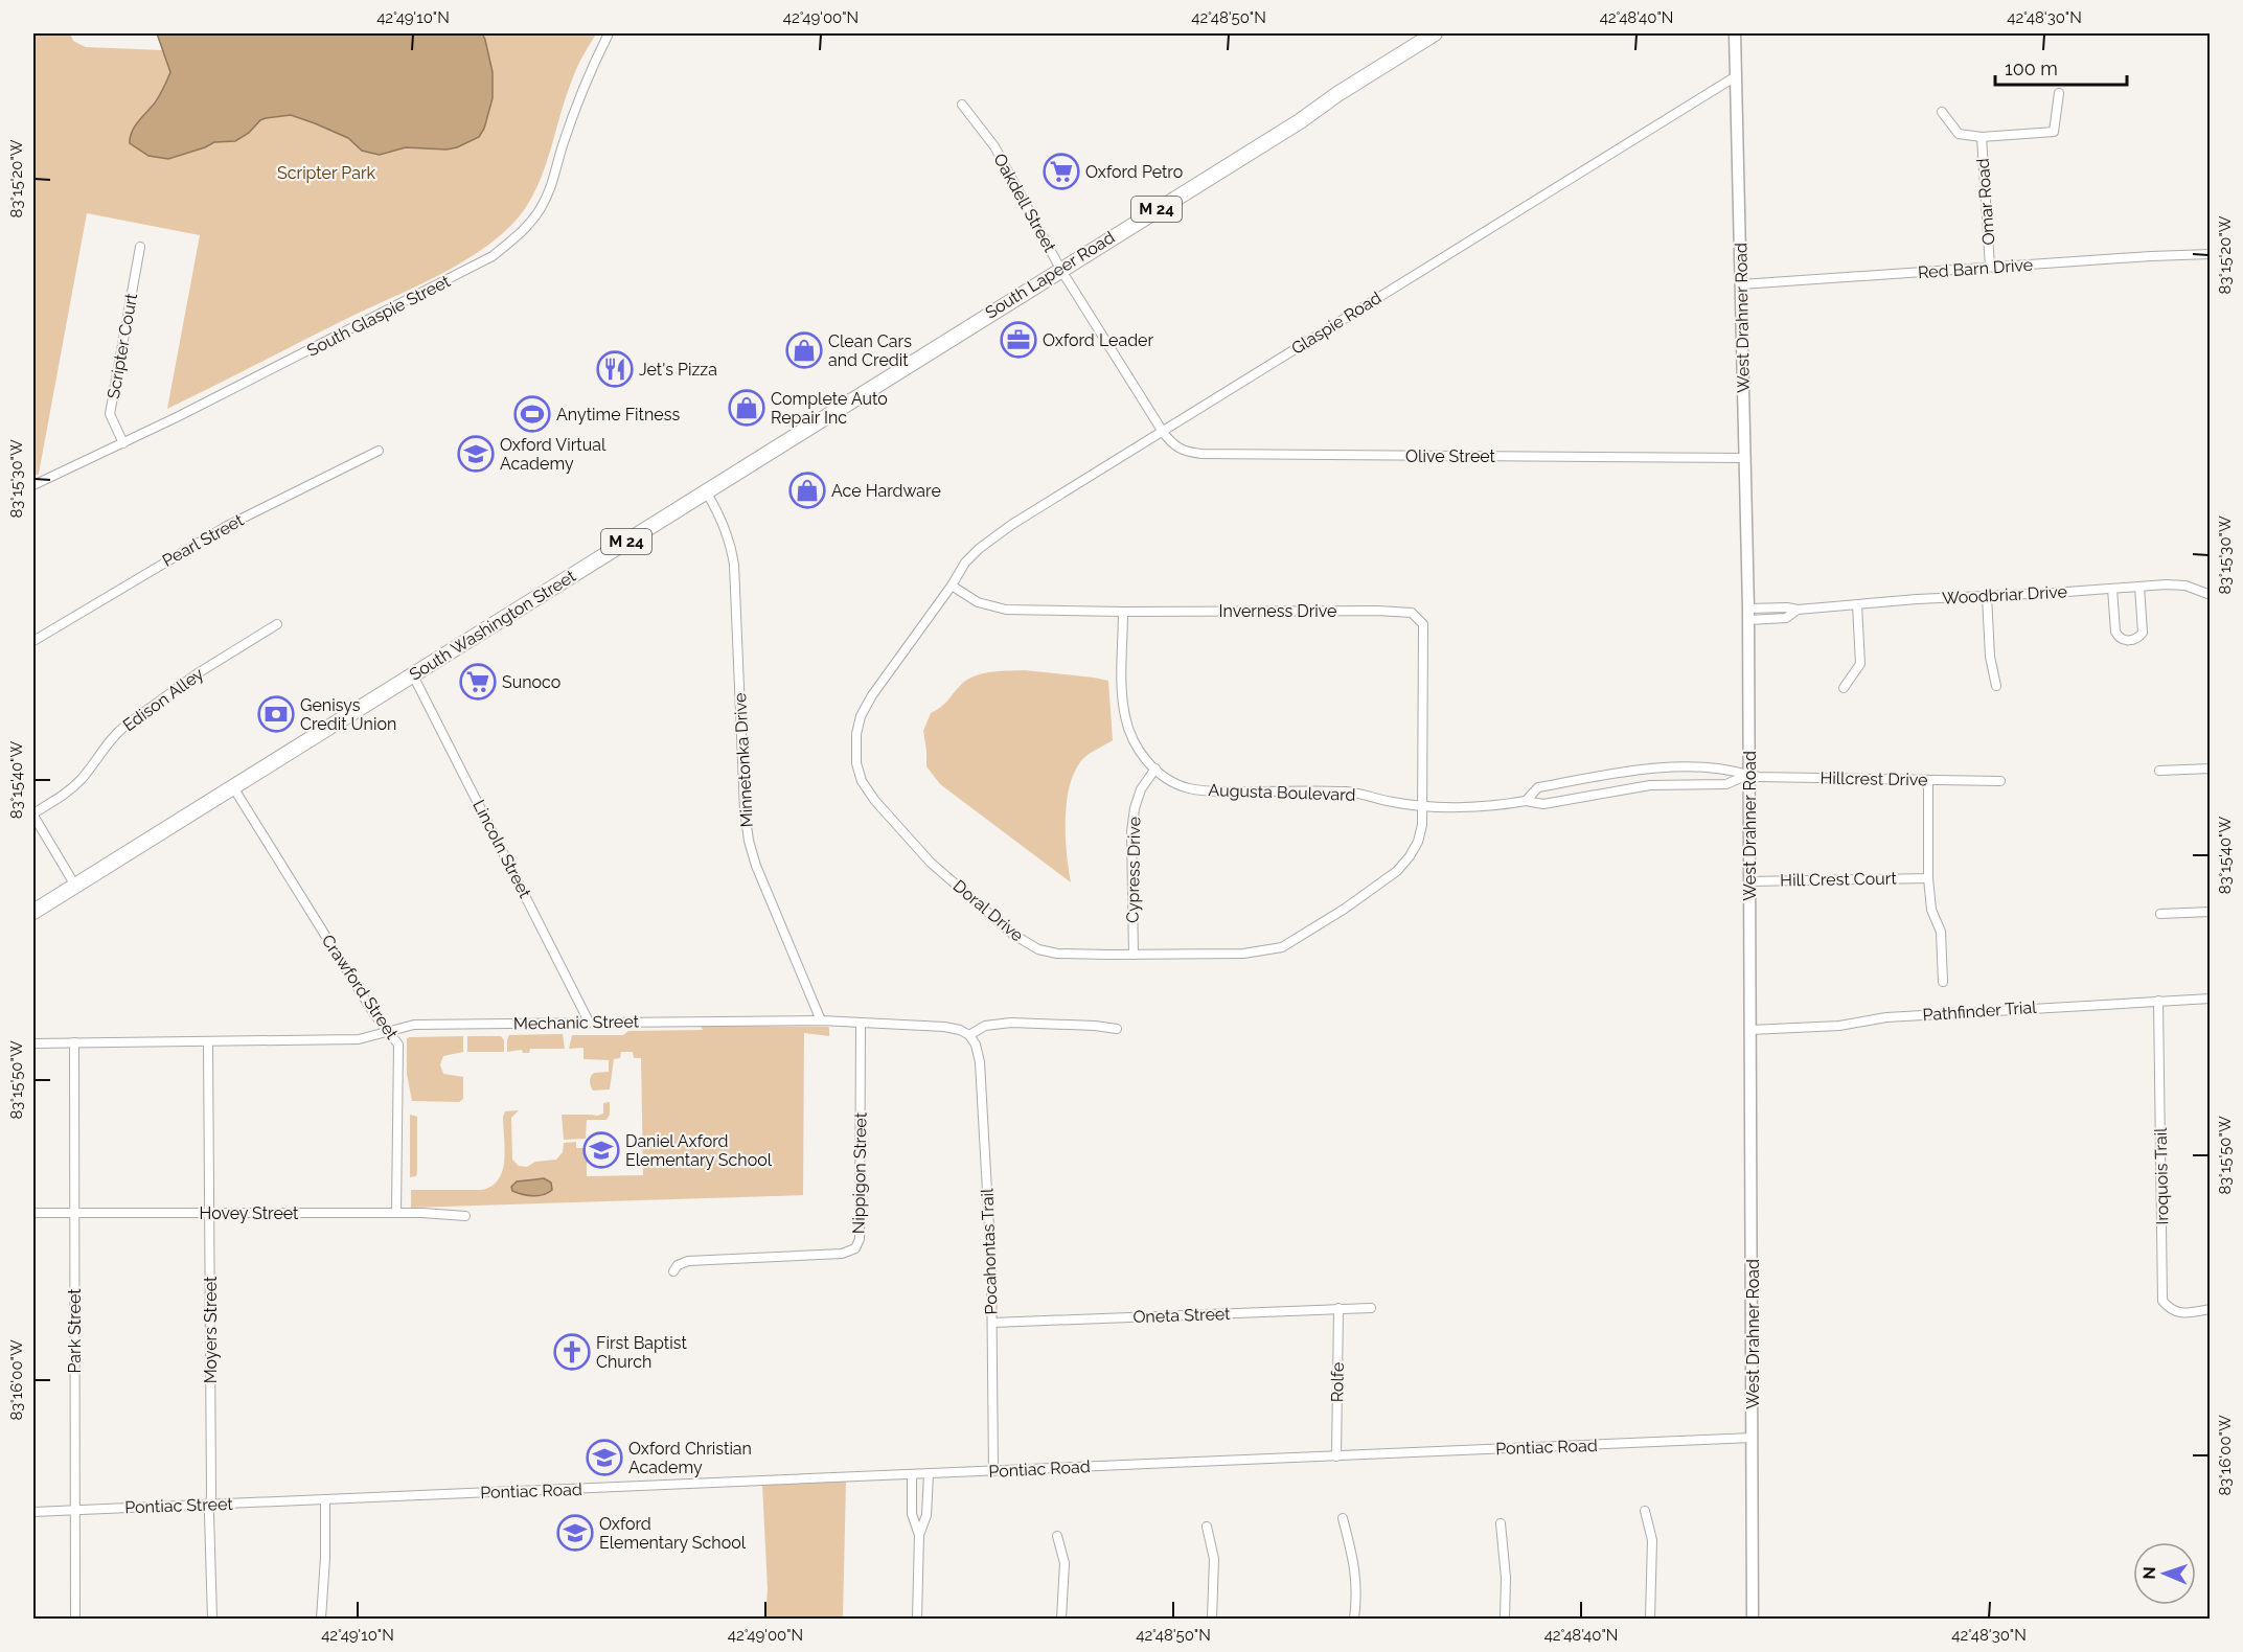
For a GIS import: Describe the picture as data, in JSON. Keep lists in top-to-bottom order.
{
  "streets": {
    "main road": ["M 24", "South Lapeer Road", "South Washington Street"],
    "street": [
      "Omar Road",
      "Oakdell Street",
      "Red Barn Drive",
      "South Glaspie Street",
      "West Drahner Road",
      "Glaspie Road",
      "Scripter Court",
      "Olive Street",
      "Pearl Street",
      "Woodbriar Drive",
      "Inverness Drive",
      "Edison Alley",
      "Minnetonka Drive",
      "Hillcrest Drive",
      "Augusta Boulevard",
      "Lincoln Street",
      "Cypress Drive",
      "Hill Crest Court",
      "Doral Drive",
      "Crawford Street",
      "Pathfinder Trial",
      "Mechanic Street",
      "Nippigon Street",
      "Iroquois Trail",
      "Hovey Street",
      "Pocahontas Trail",
      "Oneta Street",
      "Moyers Street",
      "Park Street",
      "Rolfe",
      "Pontiac Road",
      "Pontiac Street"
    ]
  },
  "crossings": [
    ["Omar Road", "Red Barn Drive"],
    ["Oakdell Street", "South Lapeer Road"],
    ["Oakdell Street", "Glaspie Road"],
    ["Oakdell Street", "Olive Street"],
    ["Red Barn Drive", "West Drahner Road"],
    ["South Lapeer Road", "South Washington Street"],
    ["South Lapeer Road", "Minnetonka Drive"],
    ["South Glaspie Street", "Scripter Court"],
    ["West Drahner Road", "Glaspie Road"],
    ["West Drahner Road", "Olive Street"],
    ["West Drahner Road", "Woodbriar Drive"],
    ["West Drahner Road", "Hillcrest Drive"],
    ["West Drahner Road", "Augusta Boulevard"],
    ["West Drahner Road", "Hill Crest Court"],
    ["West Drahner Road", "Pathfinder Trial"],
    ["West Drahner Road", "Pontiac Road"],
    ["Glaspie Road", "Olive Street"],
    ["Glaspie Road", "Inverness Drive"],
    ["Glaspie Road", "Doral Drive"],
    ["Inverness Drive", "Augusta Boulevard"],
    ["Inverness Drive", "Doral Drive"],
    ["South Washington Street", "Minnetonka Drive"],
    ["South Washington Street", "Lincoln Street"],
    ["South Washington Street", "Crawford Street"],
    ["Minnetonka Drive", "Mechanic Street"],
    ["Hillcrest Drive", "Augusta Boulevard"],
    ["Augusta Boulevard", "Cypress Drive"],
    ["Augusta Boulevard", "Doral Drive"],
    ["Lincoln Street", "Mechanic Street"],
    ["Cypress Drive", "Doral Drive"],
    ["Crawford Street", "Mechanic Street"],
    ["Crawford Street", "Hovey Street"],
    ["Pathfinder Trial", "Iroquois Trail"],
    ["Mechanic Street", "Nippigon Street"],
    ["Mechanic Street", "Pocahontas Trail"],
    ["Mechanic Street", "Moyers Street"],
    ["Mechanic Street", "Park Street"],
    ["Hovey Street", "Moyers Street"],
    ["Hovey Street", "Park Street"],
    ["Pocahontas Trail", "Oneta Street"],
    ["Pocahontas Trail", "Pontiac Road"],
    ["Oneta Street", "Rolfe"],
    ["Moyers Street", "Pontiac Street"],
    ["Park Street", "Pontiac Street"],
    ["Rolfe", "Pontiac Road"],
    ["Pontiac Road", "Pontiac Street"]
  ],
  "parks": ["Scripter Park"],
  "places": {
    "supermarket": ["Oxford Petro", "Sunoco"],
    "office": ["Oxford Leader"],
    "shop": ["Clean Cars and Credit", "Complete Auto Repair Inc", "Ace Hardware"],
    "restaurant": ["Jet's Pizza"],
    "sports": ["Anytime Fitness"],
    "school or university": [
      "Oxford Virtual Academy",
      "Daniel Axford Elementary School",
      "Oxford Christian Academy",
      "Oxford Elementary School"
    ],
    "bank": ["Genisys Credit Union"],
    "church": ["First Baptist Church"]
  },
  "scale_bar": "100 m",
  "north": "left",
  "coordinates": [
    "42°49'10\"N",
    "42°49'00\"N",
    "42°48'50\"N",
    "42°48'40\"N",
    "42°48'30\"N",
    "83°15'20\"W",
    "83°15'30\"W",
    "83°15'40\"W",
    "83°15'50\"W",
    "83°16'00\"W"
  ]
}
